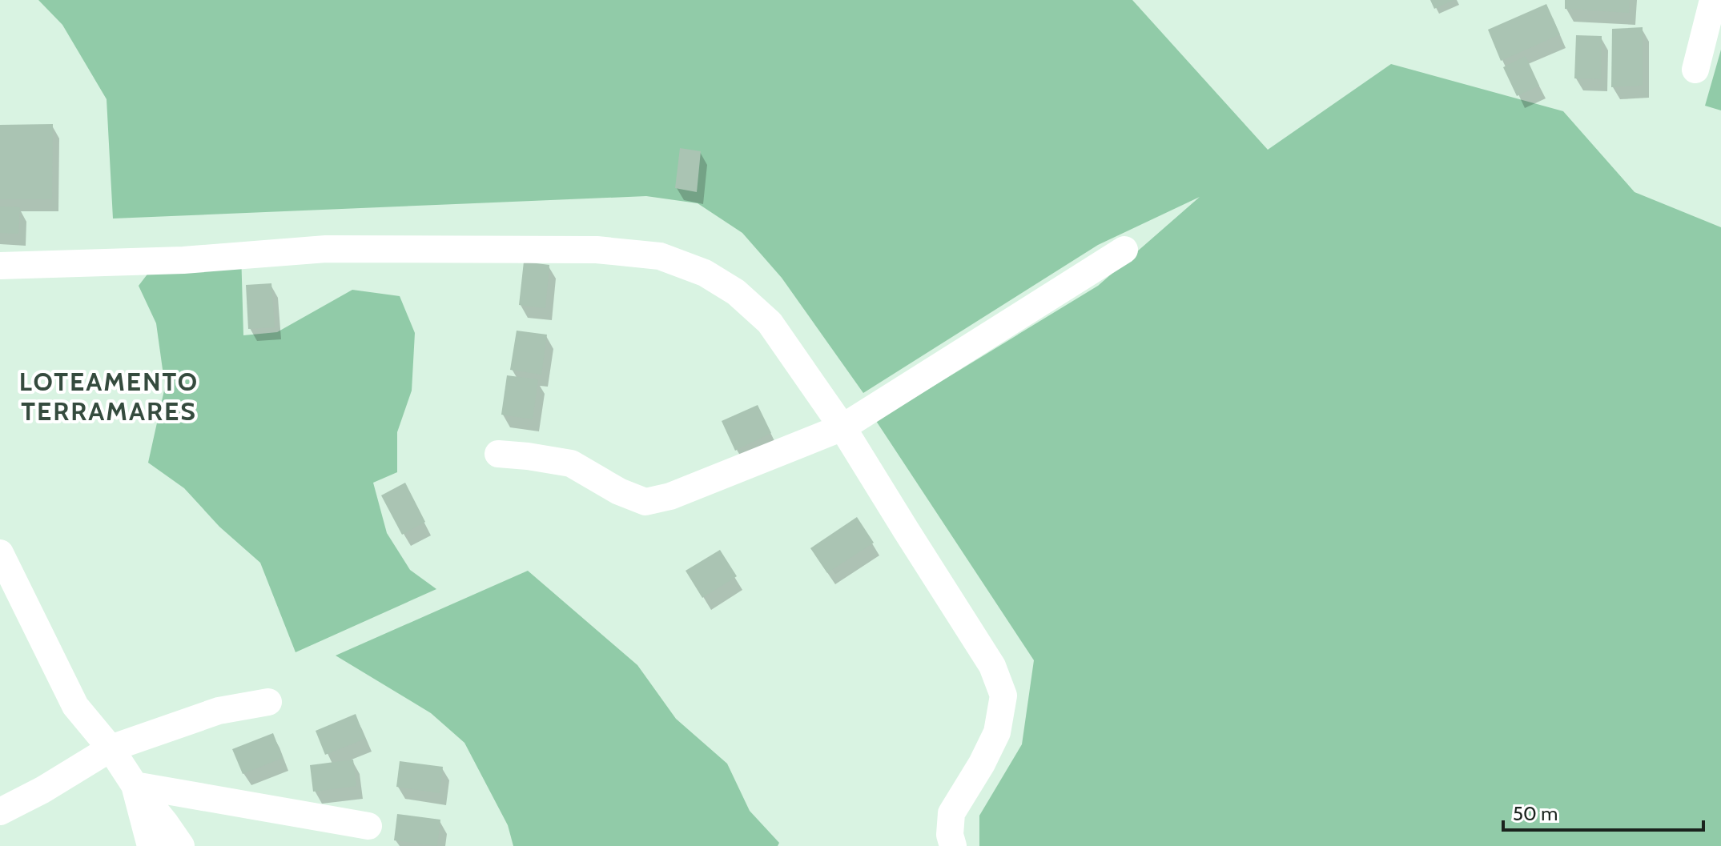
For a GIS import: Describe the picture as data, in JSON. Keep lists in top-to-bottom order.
{
  "districts": ["LOTEAMENTO TERRAMARES"],
  "scale_bar": "50 m"
}
